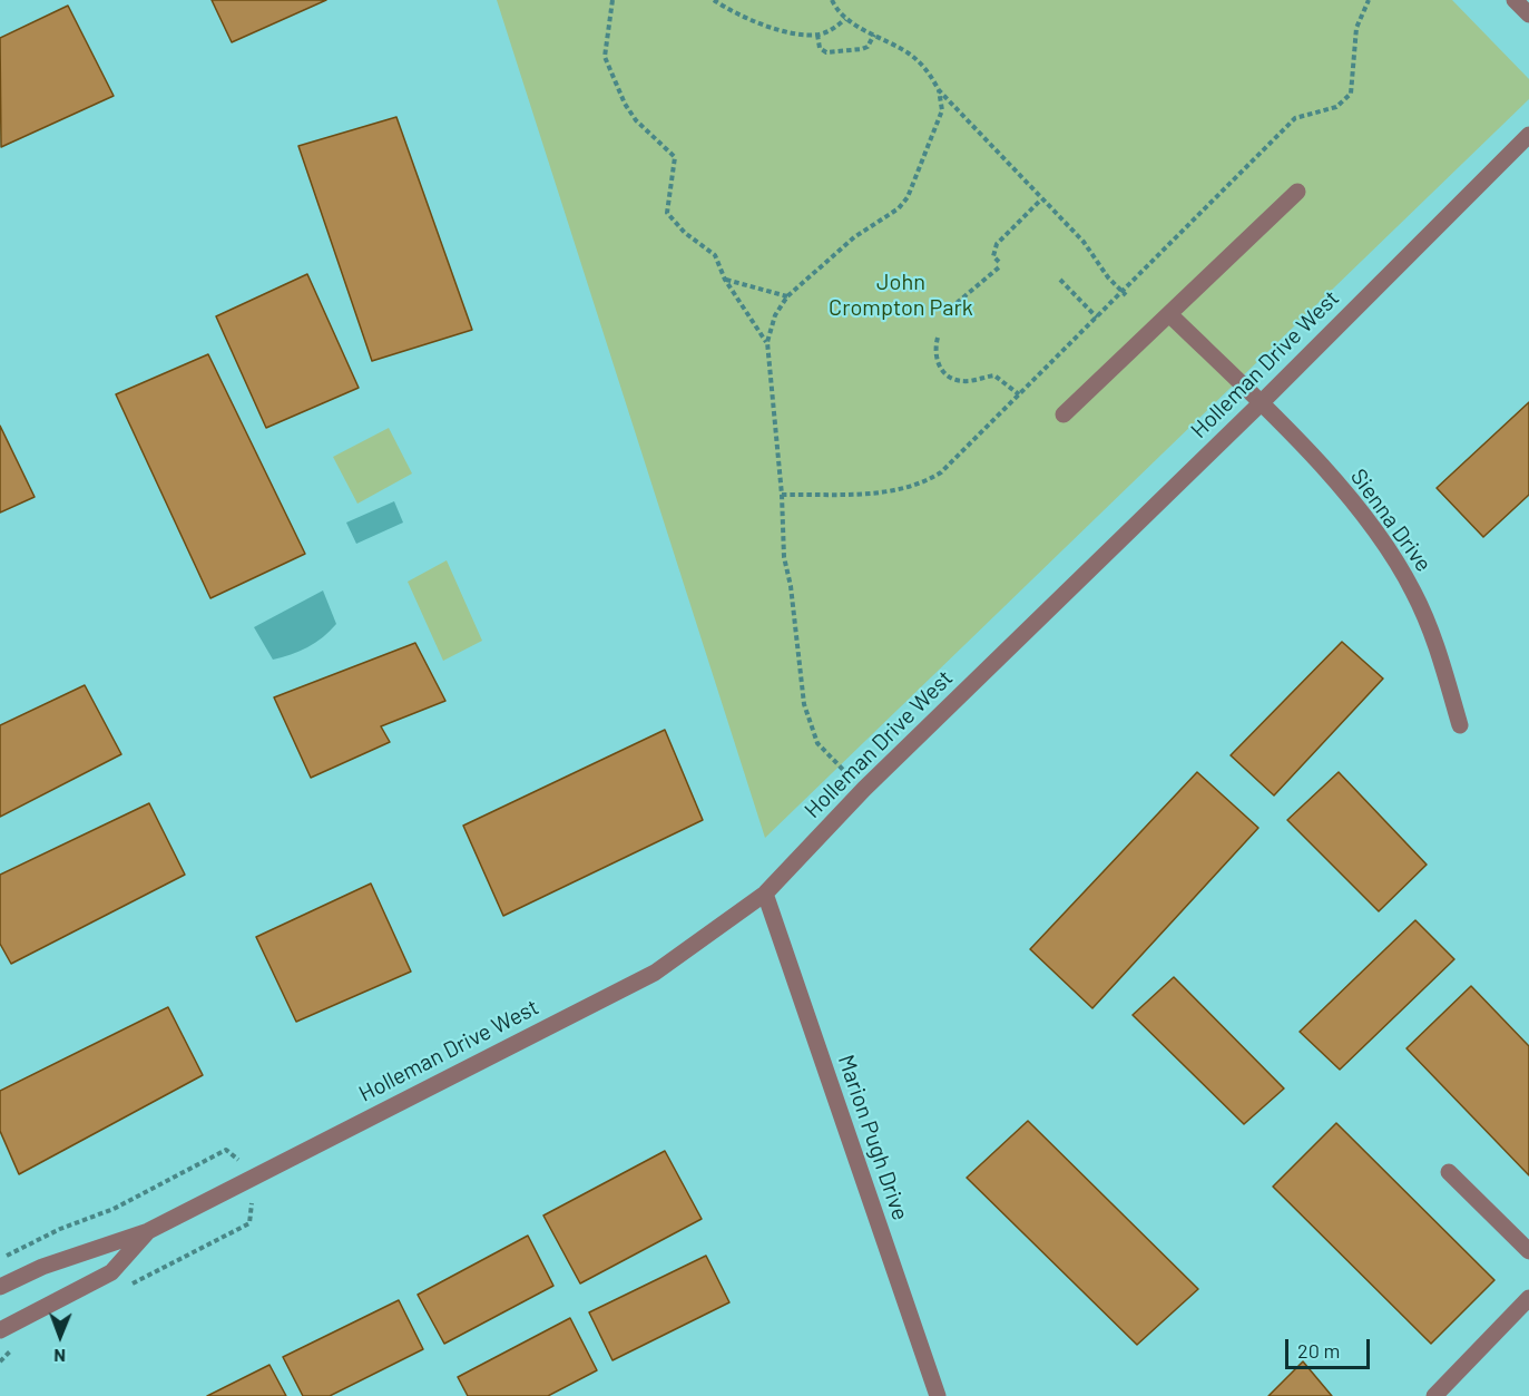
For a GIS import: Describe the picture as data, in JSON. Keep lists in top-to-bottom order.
{
  "streets": {
    "street": ["Holleman Drive West", "Sienna Drive", "Marion Pugh Drive"]
  },
  "crossings": [
    ["Holleman Drive West", "Sienna Drive"],
    ["Holleman Drive West", "Marion Pugh Drive"]
  ],
  "parks": ["John Crompton Park"],
  "scale_bar": "20 m",
  "north": "bottom"
}
